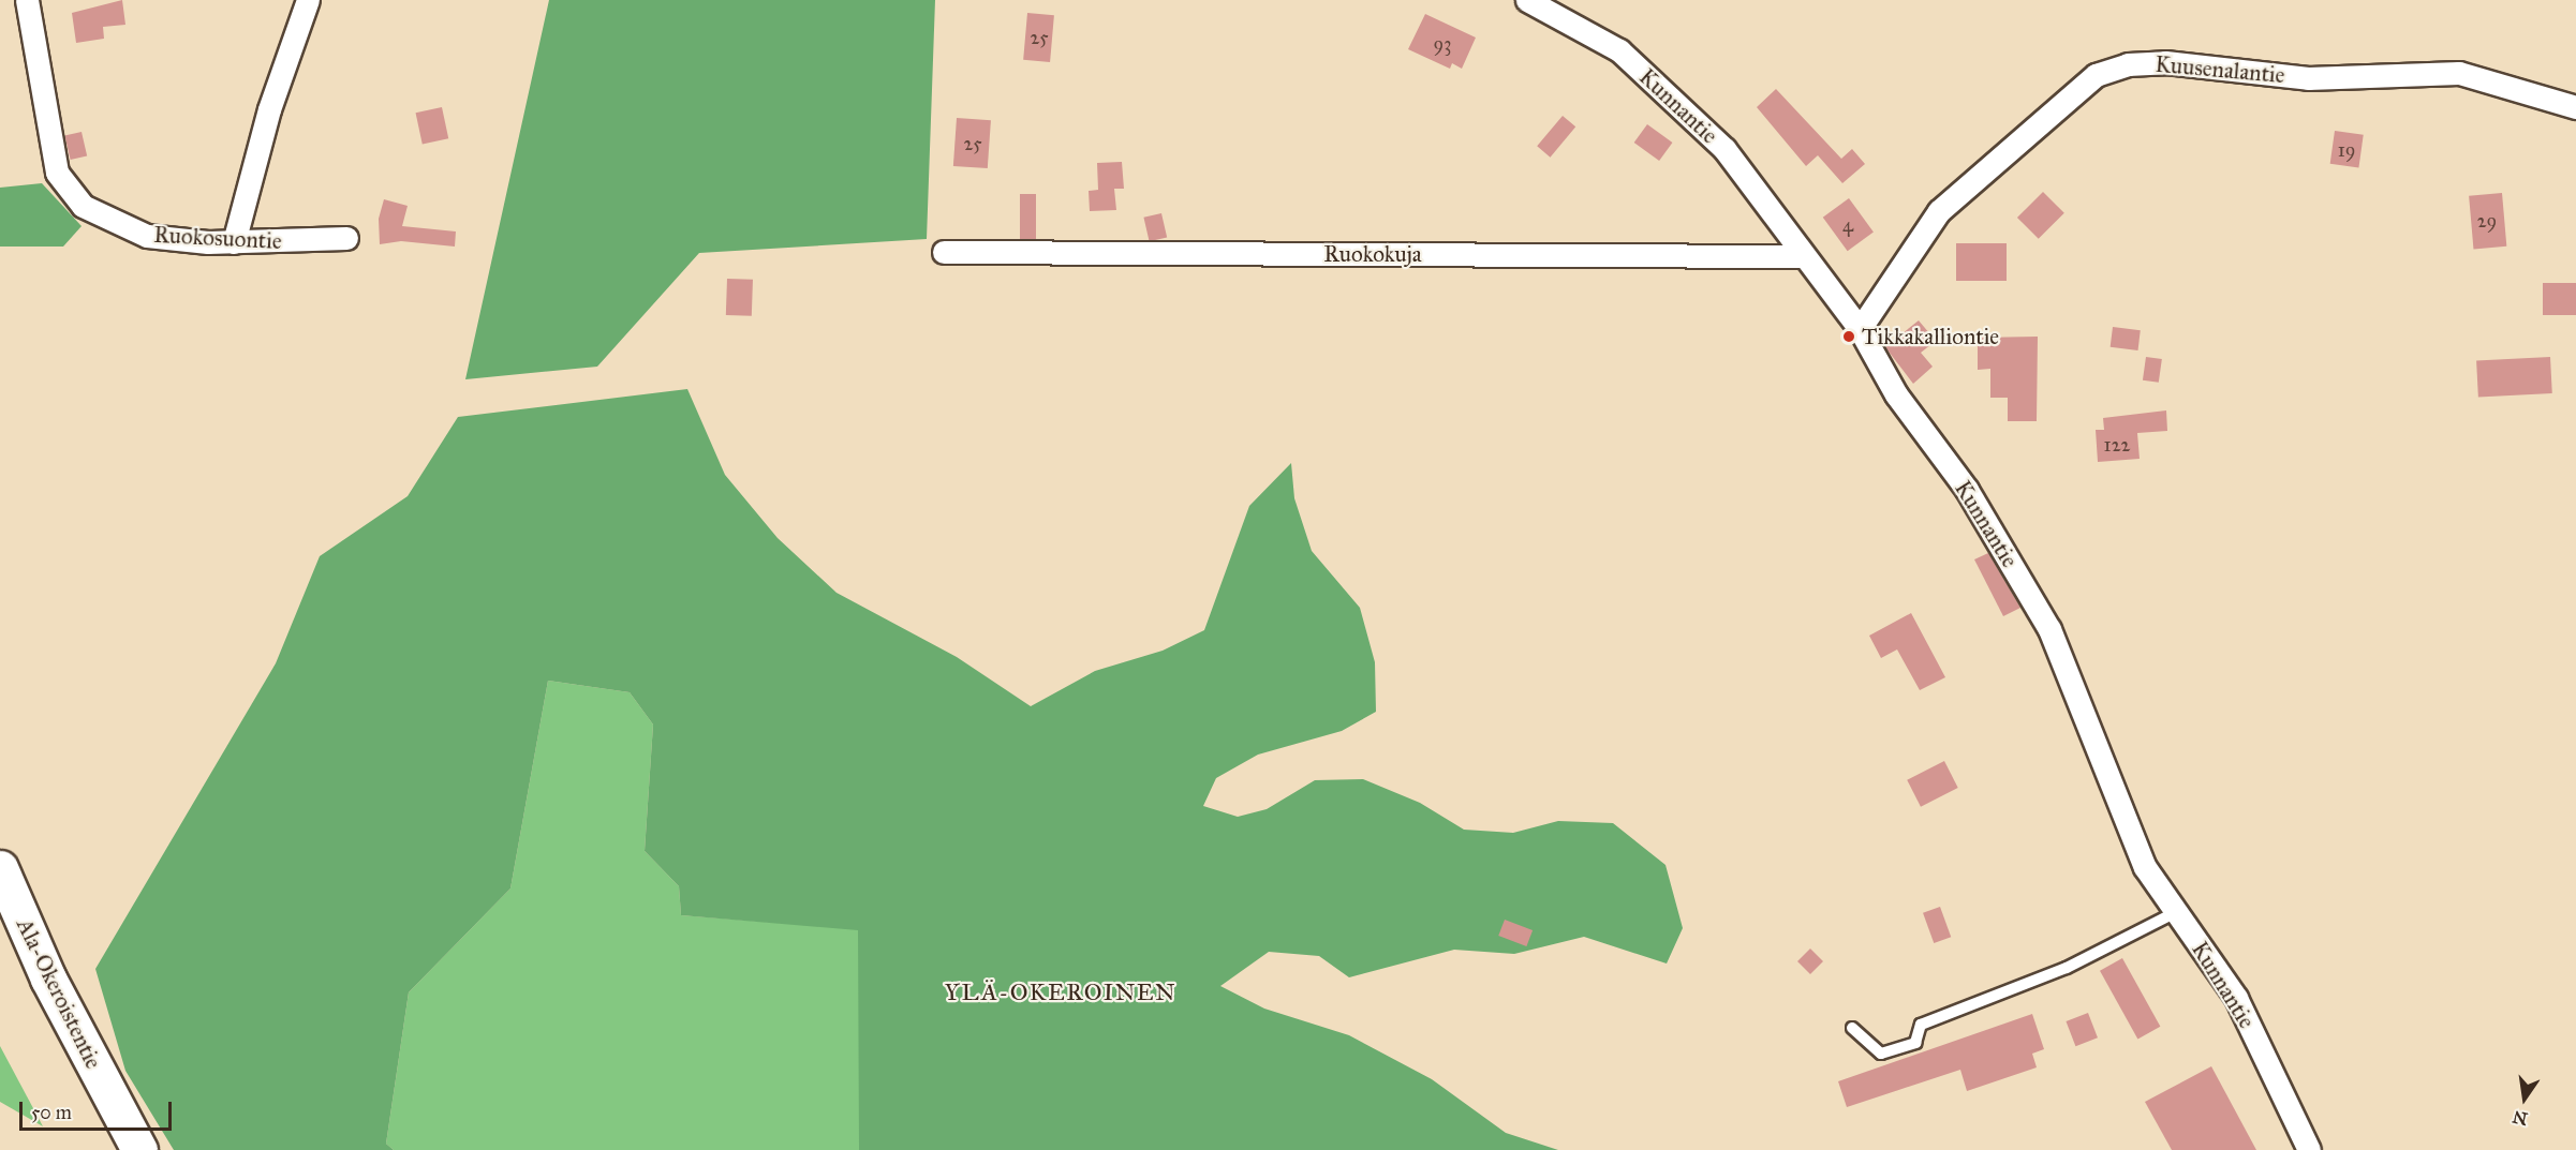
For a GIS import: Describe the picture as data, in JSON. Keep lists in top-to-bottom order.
{
  "streets": {
    "main road": ["Ala-Okeroistentie"],
    "street": [
      "Kuusenalantie",
      "Kunnantie",
      "Ruokosuontie",
      "Ruokokuja"
    ]
  },
  "crossings": [
    ["Kuusenalantie", "Kunnantie"],
    ["Kunnantie", "Ruokokuja"]
  ],
  "districts": ["YLÄ-OKEROINEN"],
  "places": ["Tikkakalliontie"],
  "house_numbers": [
    "25",
    "93",
    "25",
    "19",
    "29",
    "4",
    "122"
  ],
  "scale_bar": "50 m",
  "north": "bottom"
}
